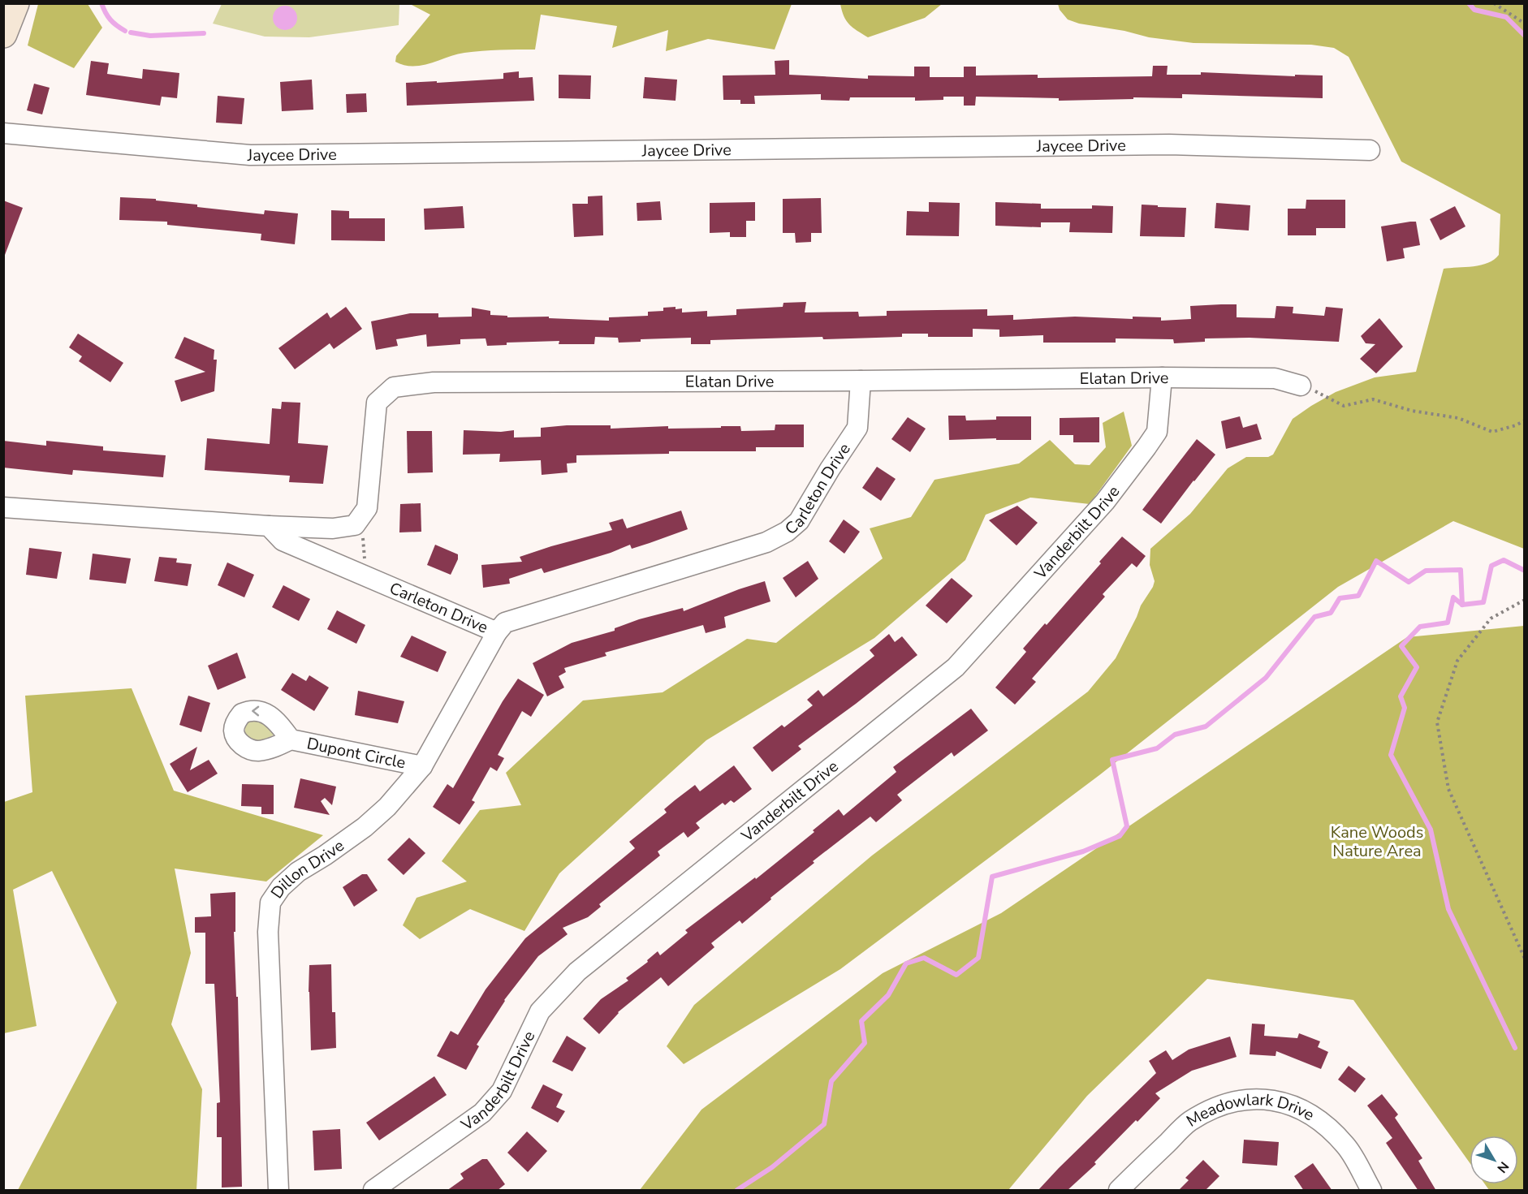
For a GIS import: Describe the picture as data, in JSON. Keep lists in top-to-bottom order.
{
  "streets": {
    "street": [
      "Jaycee Drive",
      "Elatan Drive",
      "Carleton Drive",
      "Vanderbilt Drive",
      "Dupont Circle",
      "Dillon Drive",
      "Meadowlark Drive"
    ]
  },
  "crossings": [
    ["Elatan Drive", "Carleton Drive"],
    ["Elatan Drive", "Vanderbilt Drive"],
    ["Carleton Drive", "Dillon Drive"],
    ["Dupont Circle", "Dillon Drive"]
  ],
  "parks": ["Kane Woods Nature Area"],
  "north": "bottom right"
}
